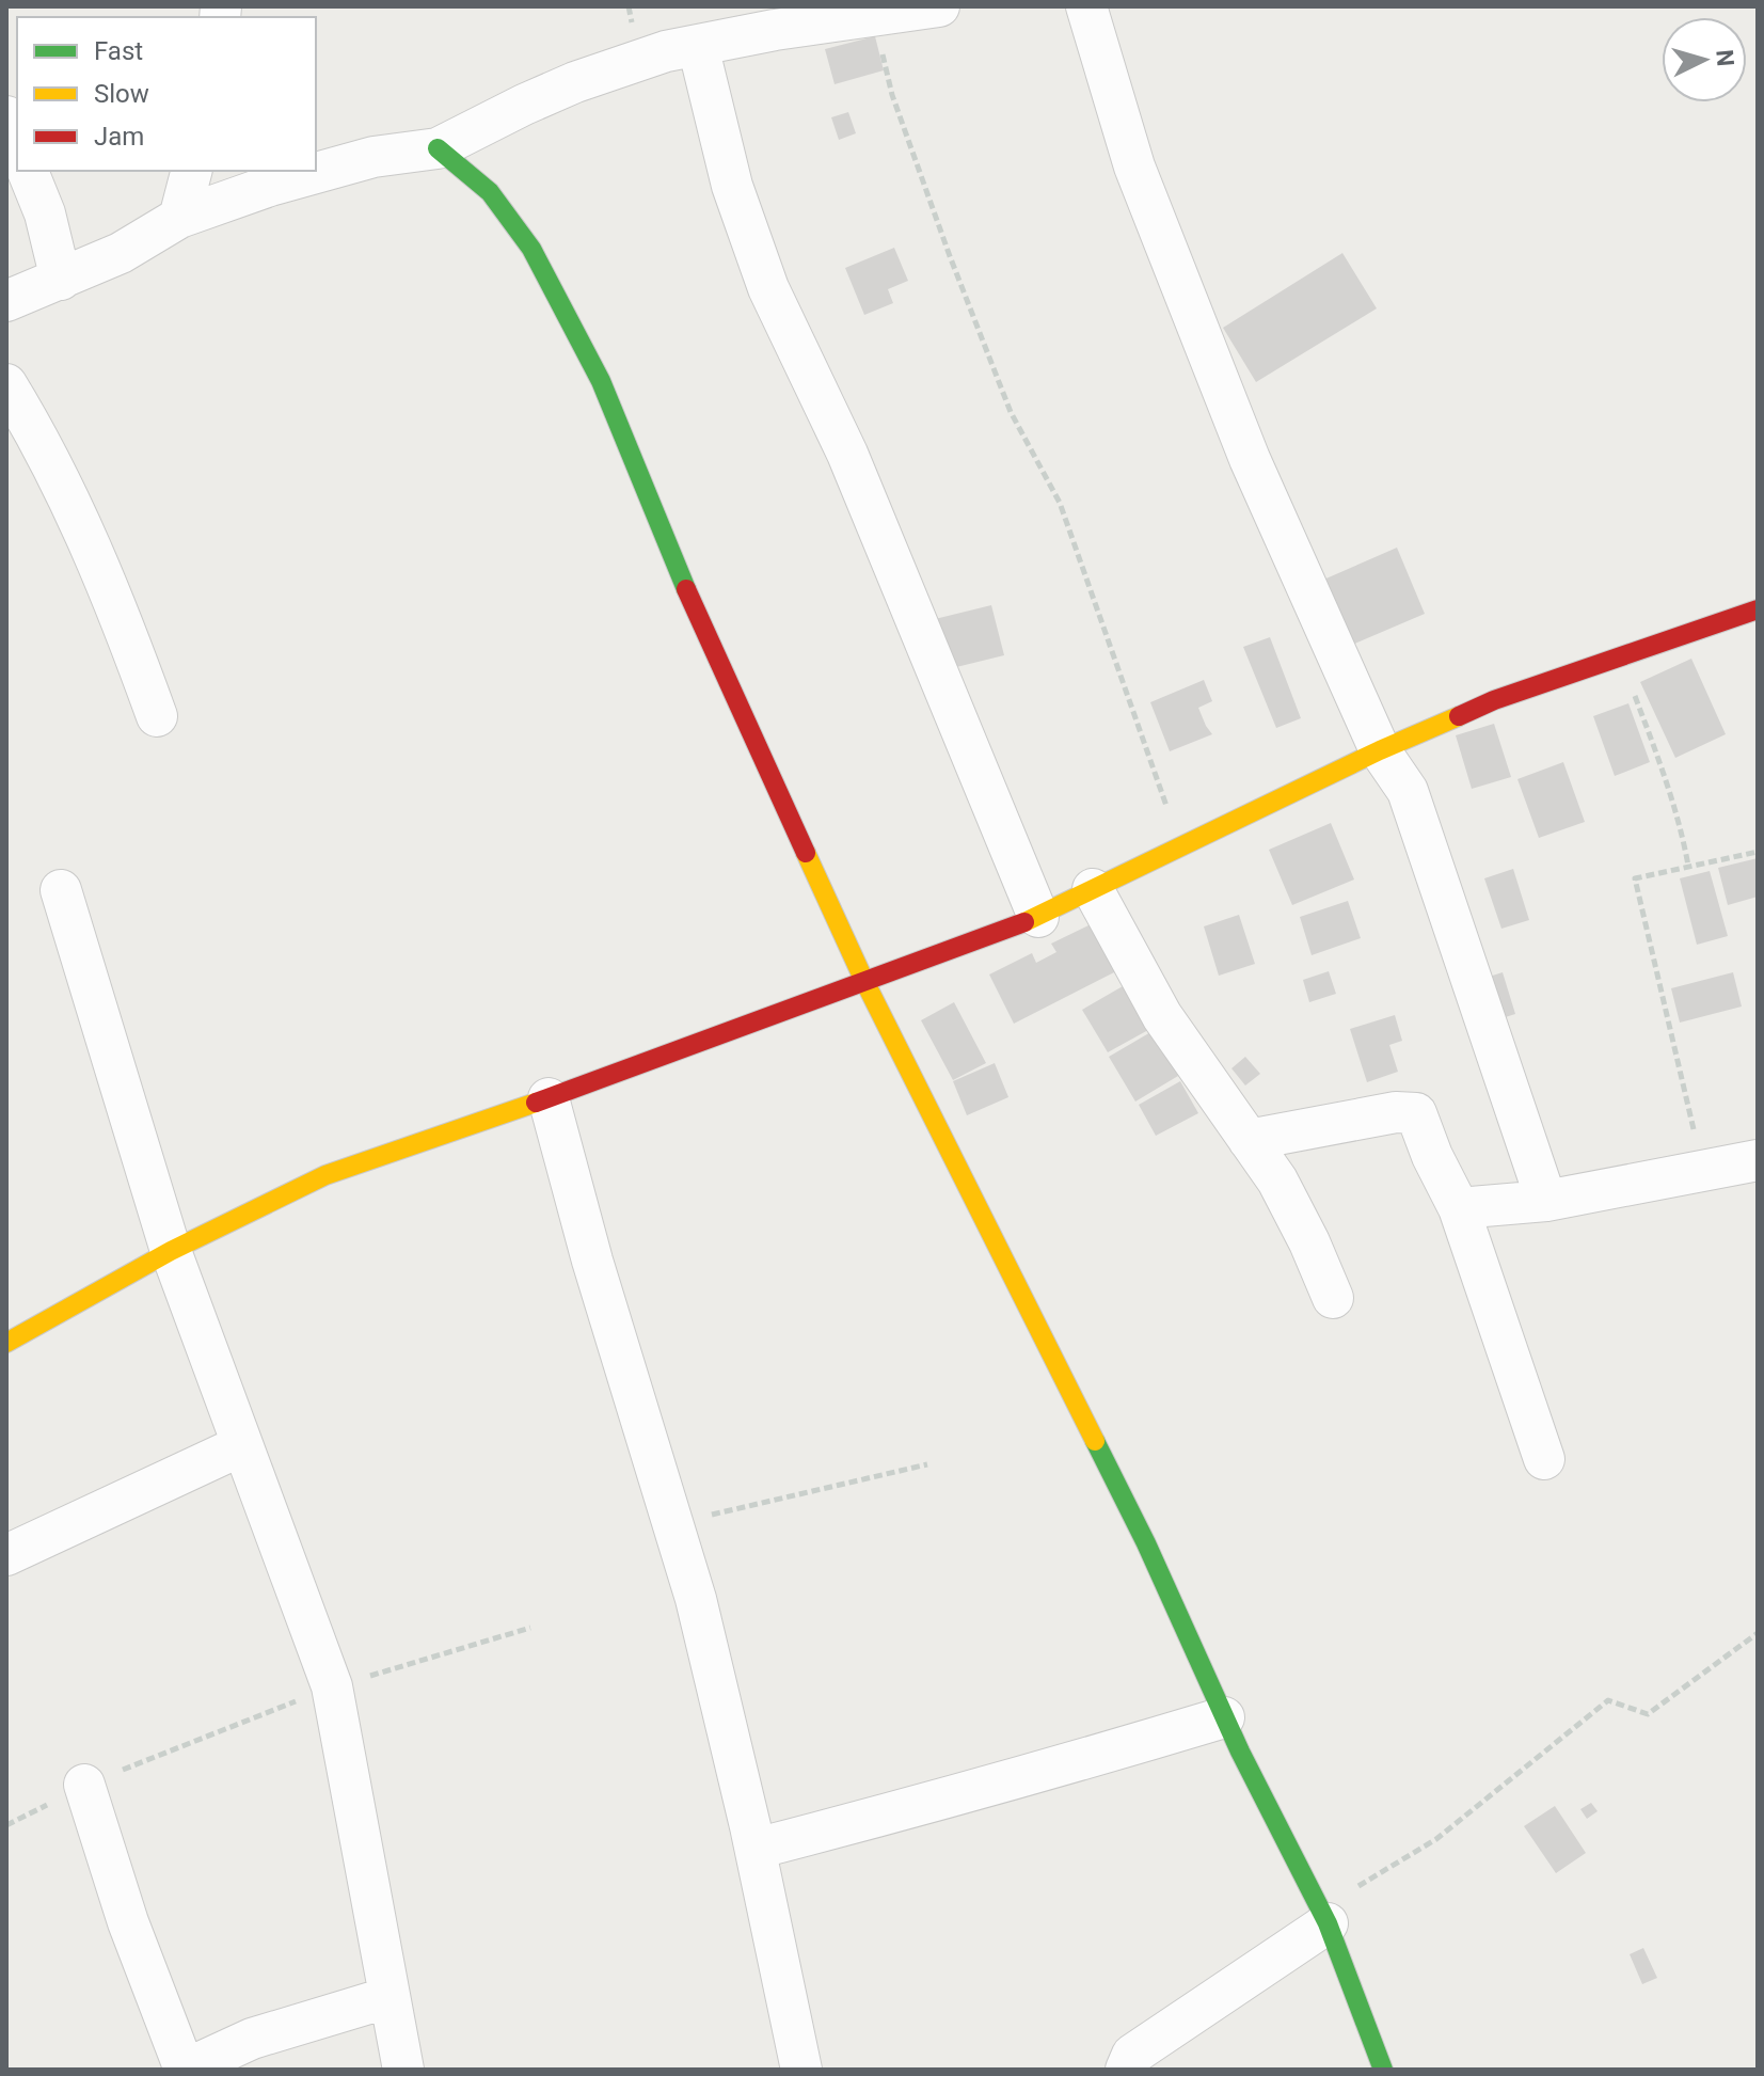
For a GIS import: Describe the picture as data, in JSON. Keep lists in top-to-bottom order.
{
  "legend": ["Fast", "Slow", "Jam"],
  "north": "right"
}
